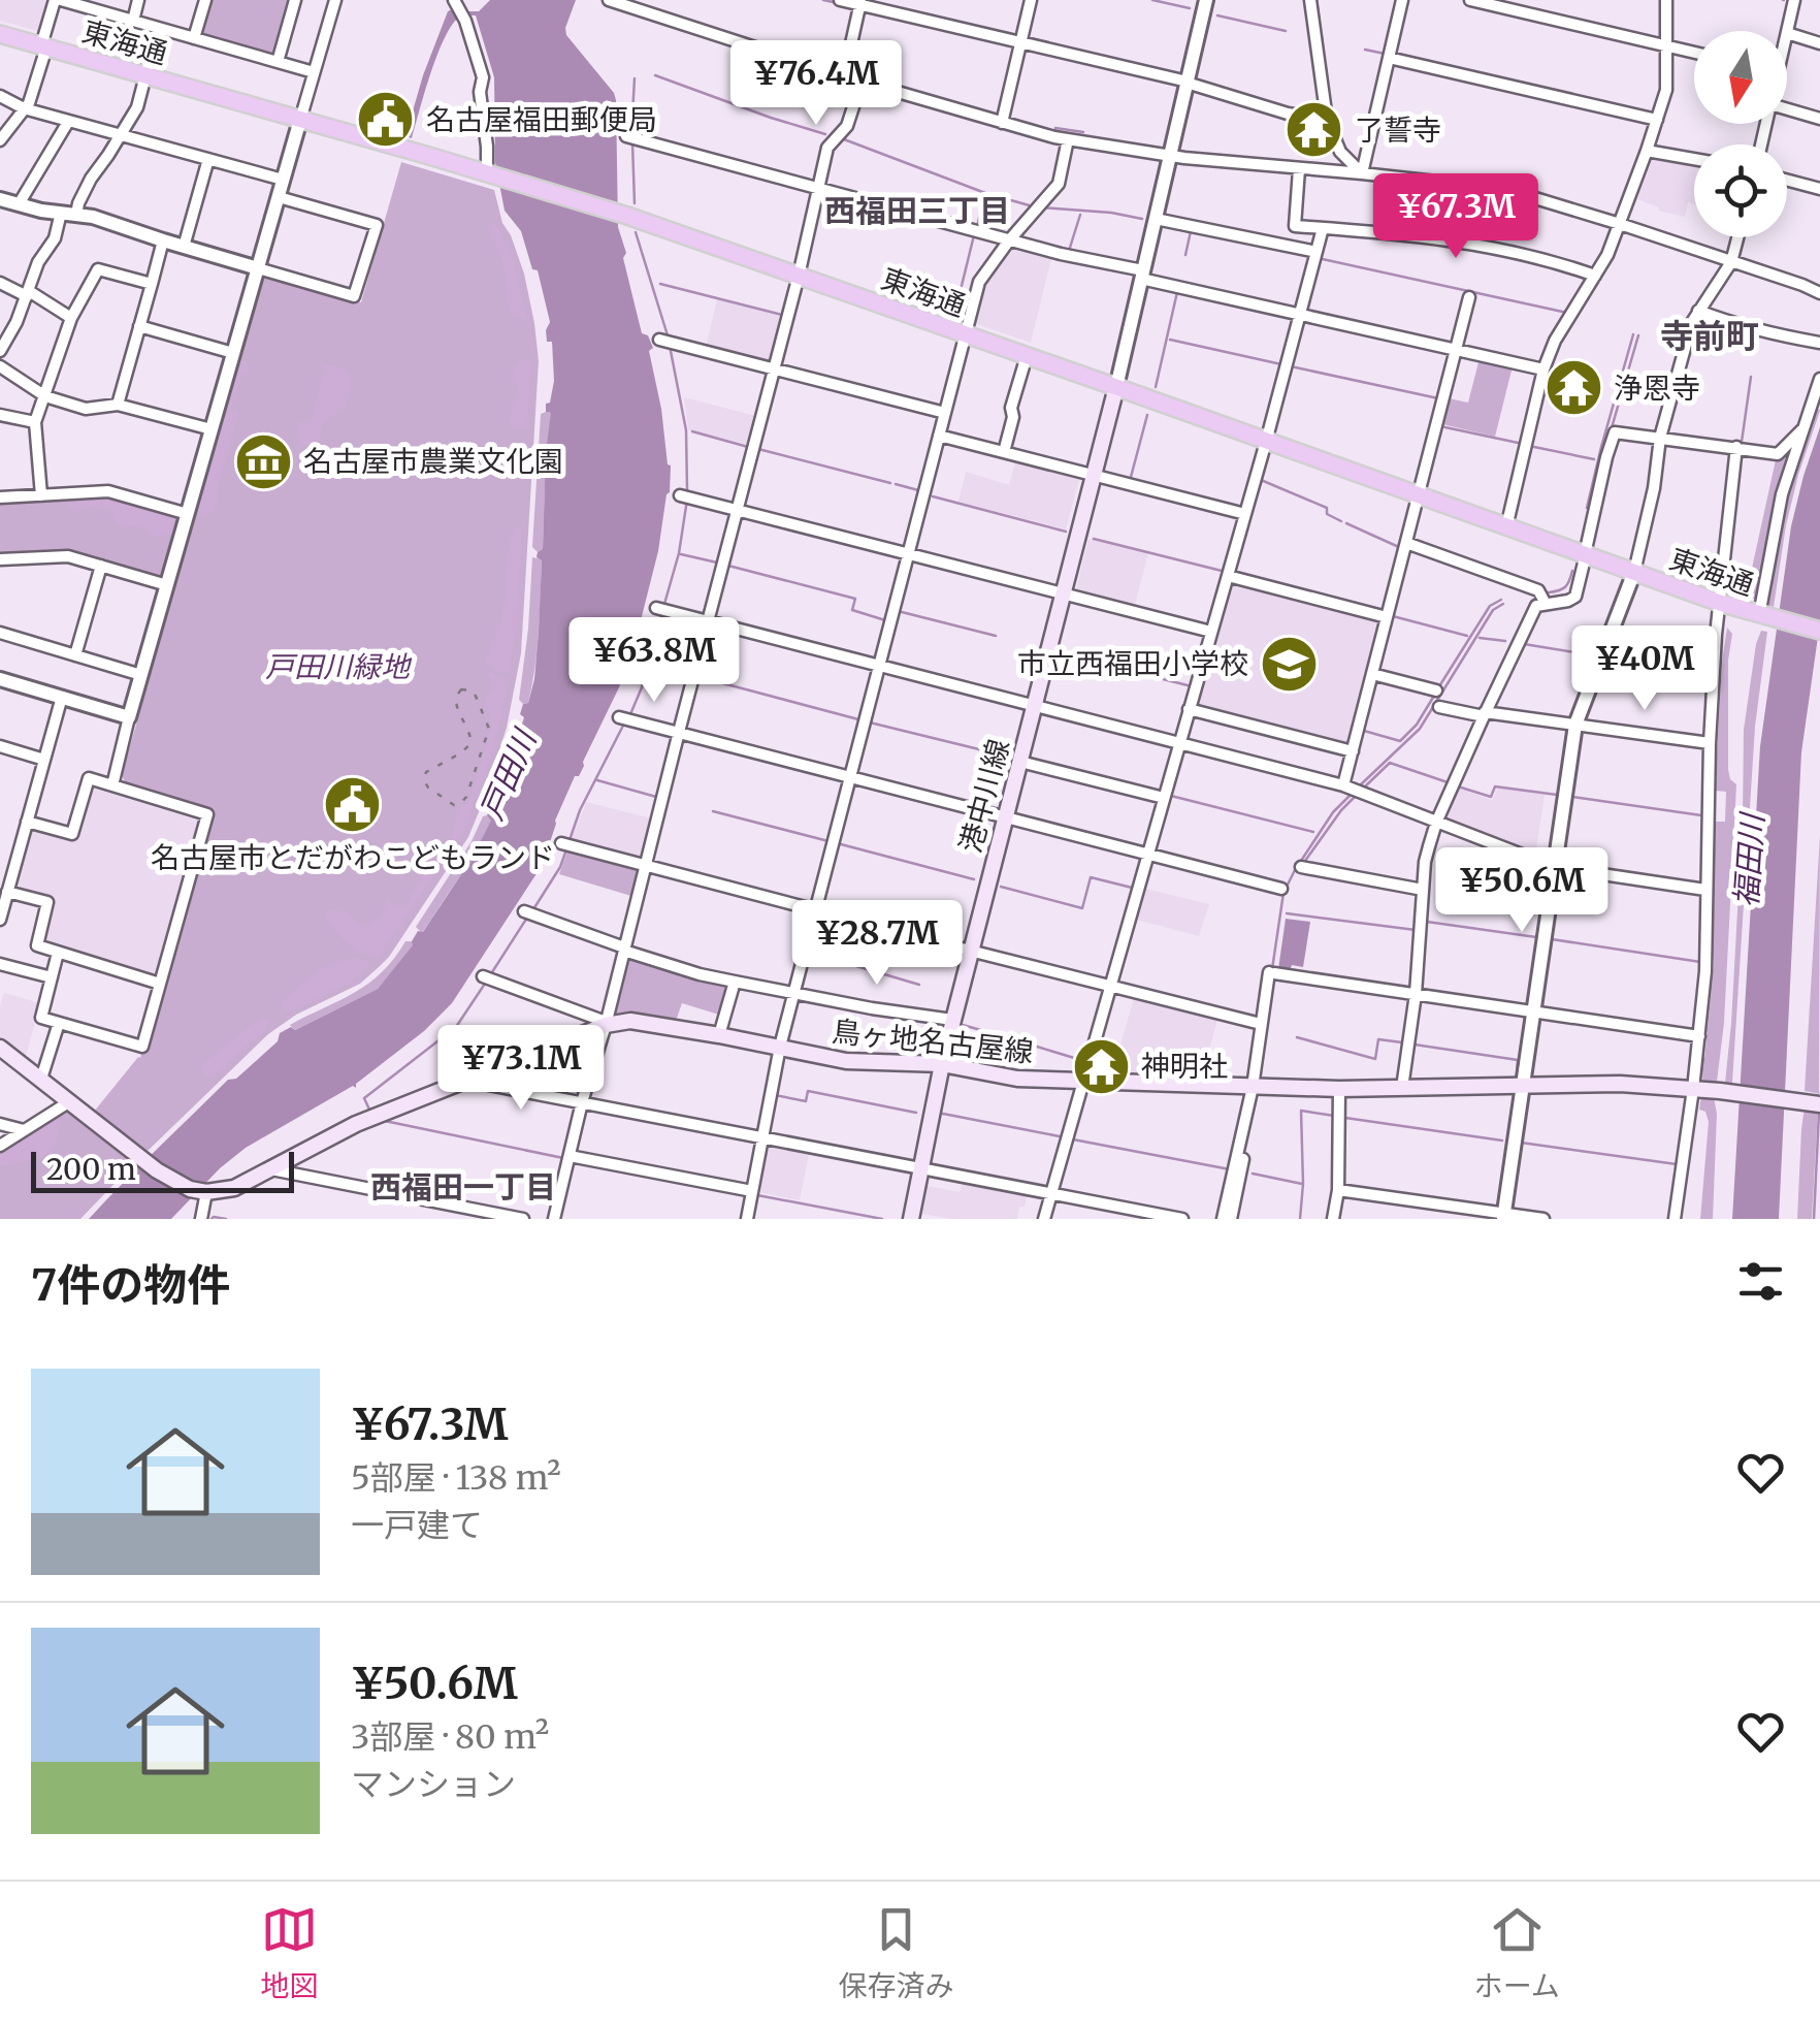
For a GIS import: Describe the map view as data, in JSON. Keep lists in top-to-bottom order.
{
  "streets": {
    "main road": ["東海通", "港中川線", "鳥ヶ地名古屋線"]
  },
  "crossings": [
    ["東海通", "港中川線"],
    ["港中川線", "鳥ヶ地名古屋線"]
  ],
  "districts": ["西福田三丁目", "寺前町", "西福田一丁目"],
  "water": ["戸田川", "福田川"],
  "parks": ["戸田川緑地"],
  "places": {
    "public building": ["名古屋福田郵便局", "名古屋市とだがわこどもランド"],
    "temple": ["了誓寺", "浄恩寺", "神明社"],
    "museum": ["名古屋市農業文化園"],
    "school or university": ["市立西福田小学校"]
  },
  "scale_bar": "200 m",
  "north": "bottom",
  "page": {
    "price": [
      "¥76.4M",
      "¥67.3M",
      "¥63.8M",
      "¥40M",
      "¥50.6M",
      "¥28.7M",
      "¥73.1M"
    ],
    "scale": "200 m",
    "heading": "7件の物件",
    "list": [
      {
        "name": "¥67.3M",
        "note": "5部屋 · 138 m² · 一戸建て"
      },
      {
        "name": "¥50.6M",
        "note": "3部屋 · 80 m² · マンション"
      }
    ],
    "tabs": ["地図", "保存済み", "ホーム"]
  }
}
